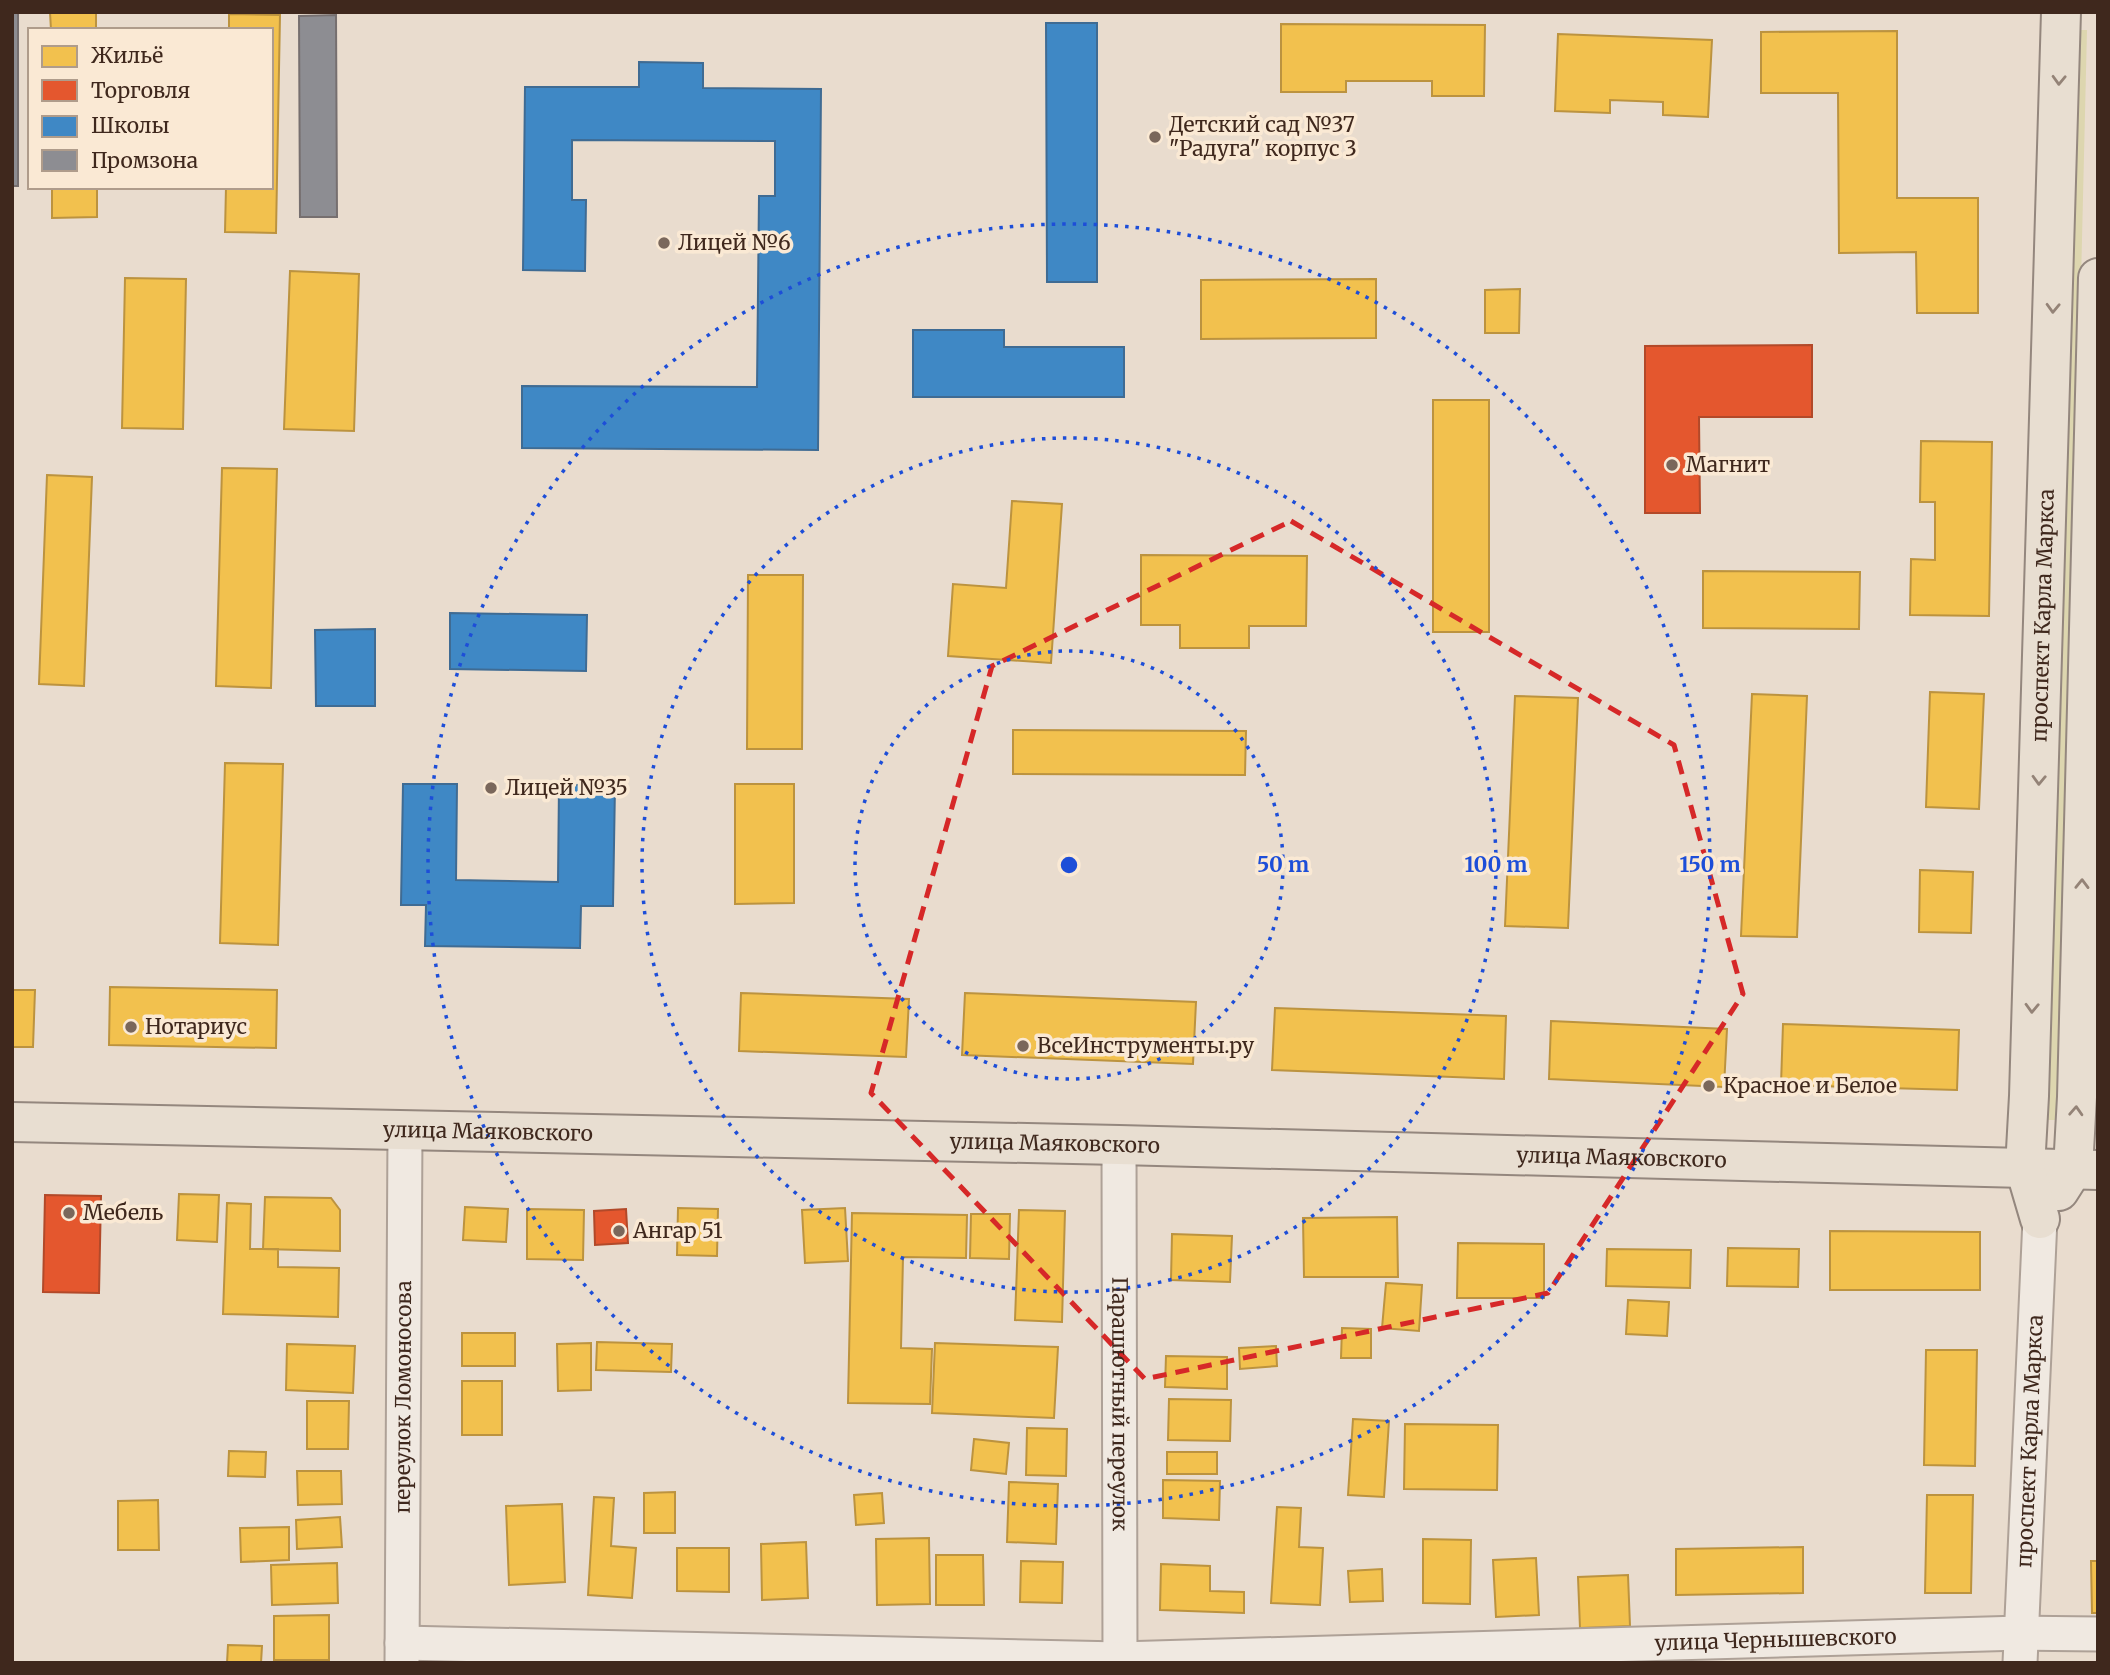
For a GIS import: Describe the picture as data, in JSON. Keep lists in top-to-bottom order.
{
  "streets": {
    "main road": ["проспект Карла Маркса", "улица Маяковского"],
    "street": ["переулок Ломоносова", "Парашютный переулок", "улица Чернышевского"]
  },
  "crossings": [
    ["проспект Карла Маркса", "улица Маяковского"],
    ["проспект Карла Маркса", "улица Чернышевского"],
    ["улица Маяковского", "переулок Ломоносова"],
    ["улица Маяковского", "Парашютный переулок"],
    ["переулок Ломоносова", "улица Чернышевского"],
    ["Парашютный переулок", "улица Чернышевского"]
  ],
  "places": [
    "Детский сад №37 \"Радуга\" корпус 3",
    "Лицей №6",
    "Магнит",
    "Лицей №35",
    "Нотариус",
    "ВсеИнструменты.ру",
    "Красное и Белое",
    "Мебель",
    "Ангар 51"
  ],
  "legend": [
    "Жильё",
    "Торговля",
    "Школы",
    "Промзона"
  ],
  "rings": ["50 m", "100 m", "150 m"]
}
